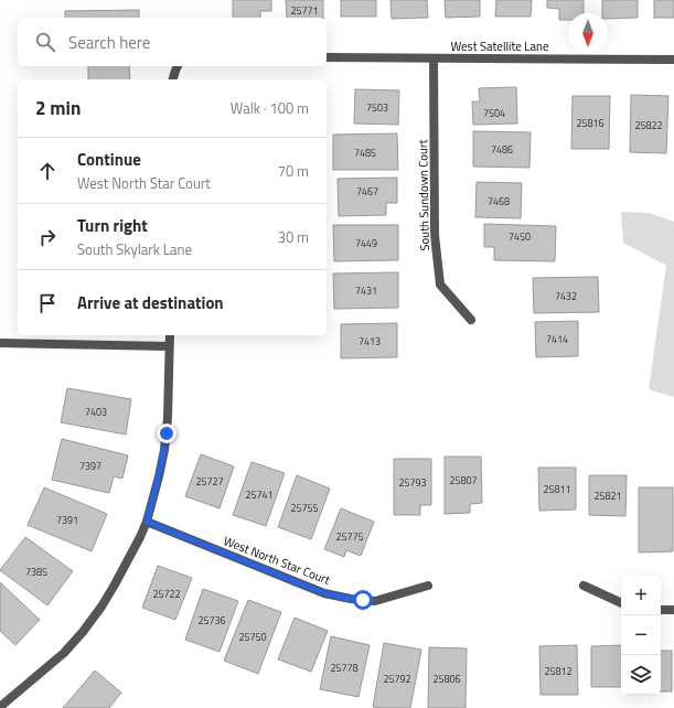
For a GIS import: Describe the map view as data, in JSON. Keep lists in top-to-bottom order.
{
  "streets": {
    "street": ["West Satellite Lane", "South Sundown Court", "West North Star Court"]
  },
  "crossings": [
    ["West Satellite Lane", "South Sundown Court"]
  ],
  "house_numbers": [
    "25771",
    "7503",
    "7504",
    "25816",
    "25822",
    "7486",
    "7485",
    "7467",
    "7468",
    "7450",
    "7449",
    "7431",
    "7432",
    "7414",
    "7413",
    "7403",
    "7397",
    "25807",
    "25727",
    "25793",
    "25811",
    "25741",
    "25821",
    "25755",
    "7391",
    "25775",
    "7385",
    "25722",
    "25736",
    "25750",
    "25778",
    "25812",
    "25792",
    "25806"
  ],
  "north": "bottom",
  "page": {
    "search": "Search here",
    "heading": ["2 min", "Walk · 100 m"],
    "list": [
      ["Continue", "West North Star Court", "70 m"],
      ["Turn right", "South Skylark Lane", "30 m"],
      "Arrive at destination"
    ],
    "map_buttons": ["+", "−"]
  }
}
